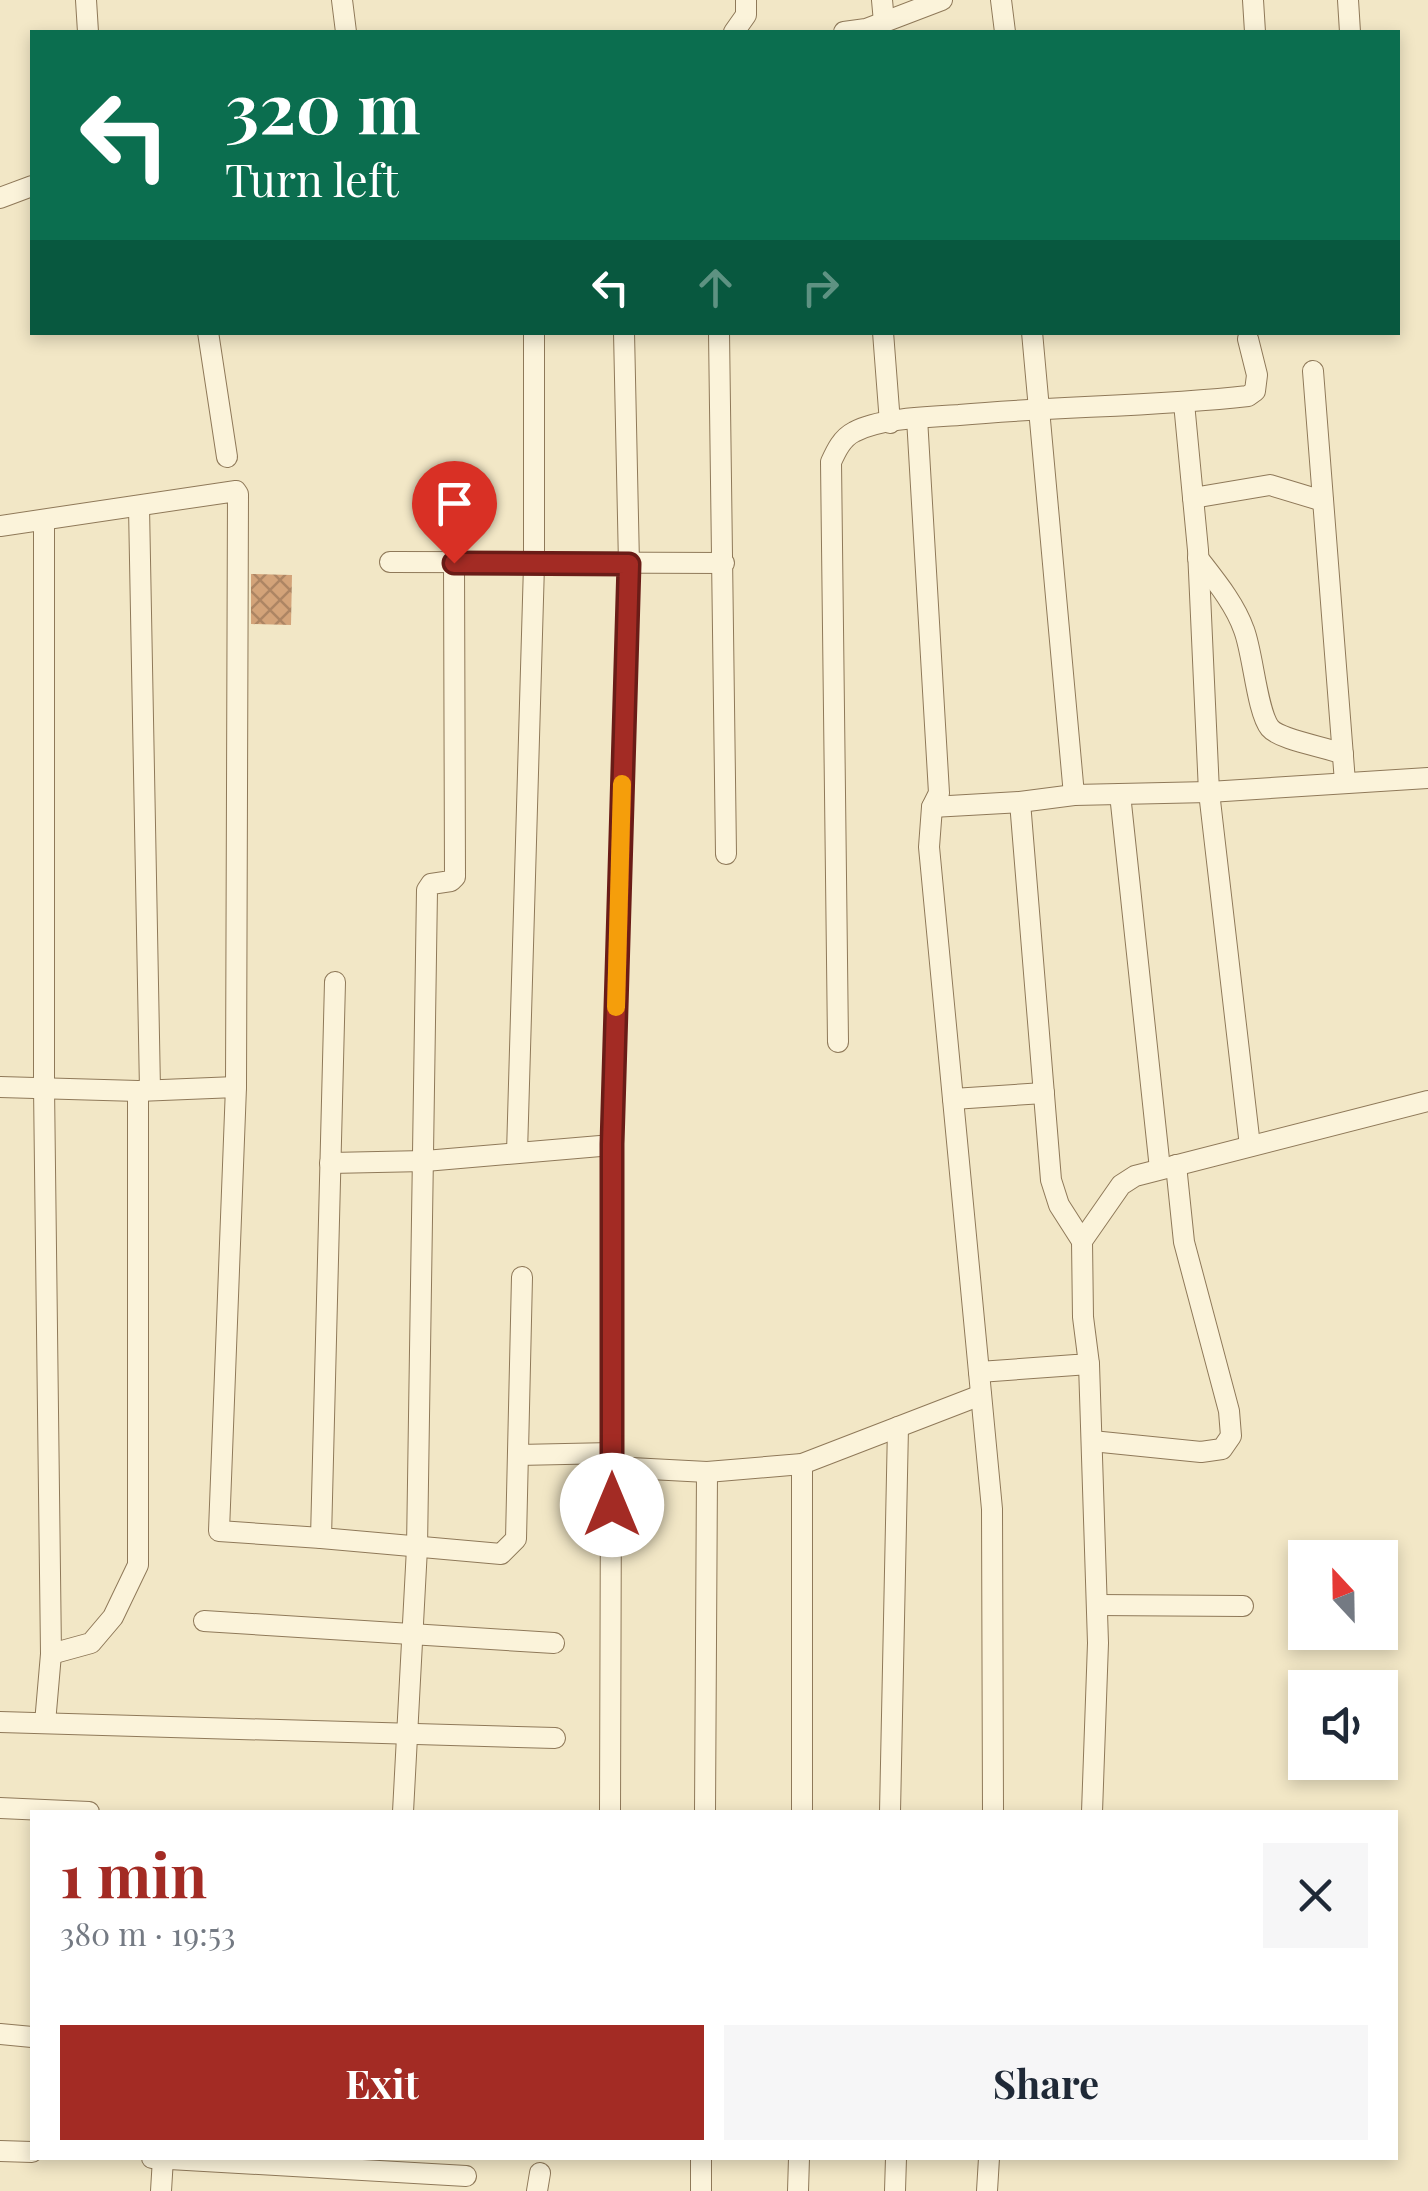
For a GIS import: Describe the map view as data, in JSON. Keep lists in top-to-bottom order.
{
  "north": "top",
  "page": {
    "turn": ["320 m", "Turn left"],
    "heading": ["1 min", "380 m · 19:53"],
    "buttons": ["Exit", "Share"]
  }
}
